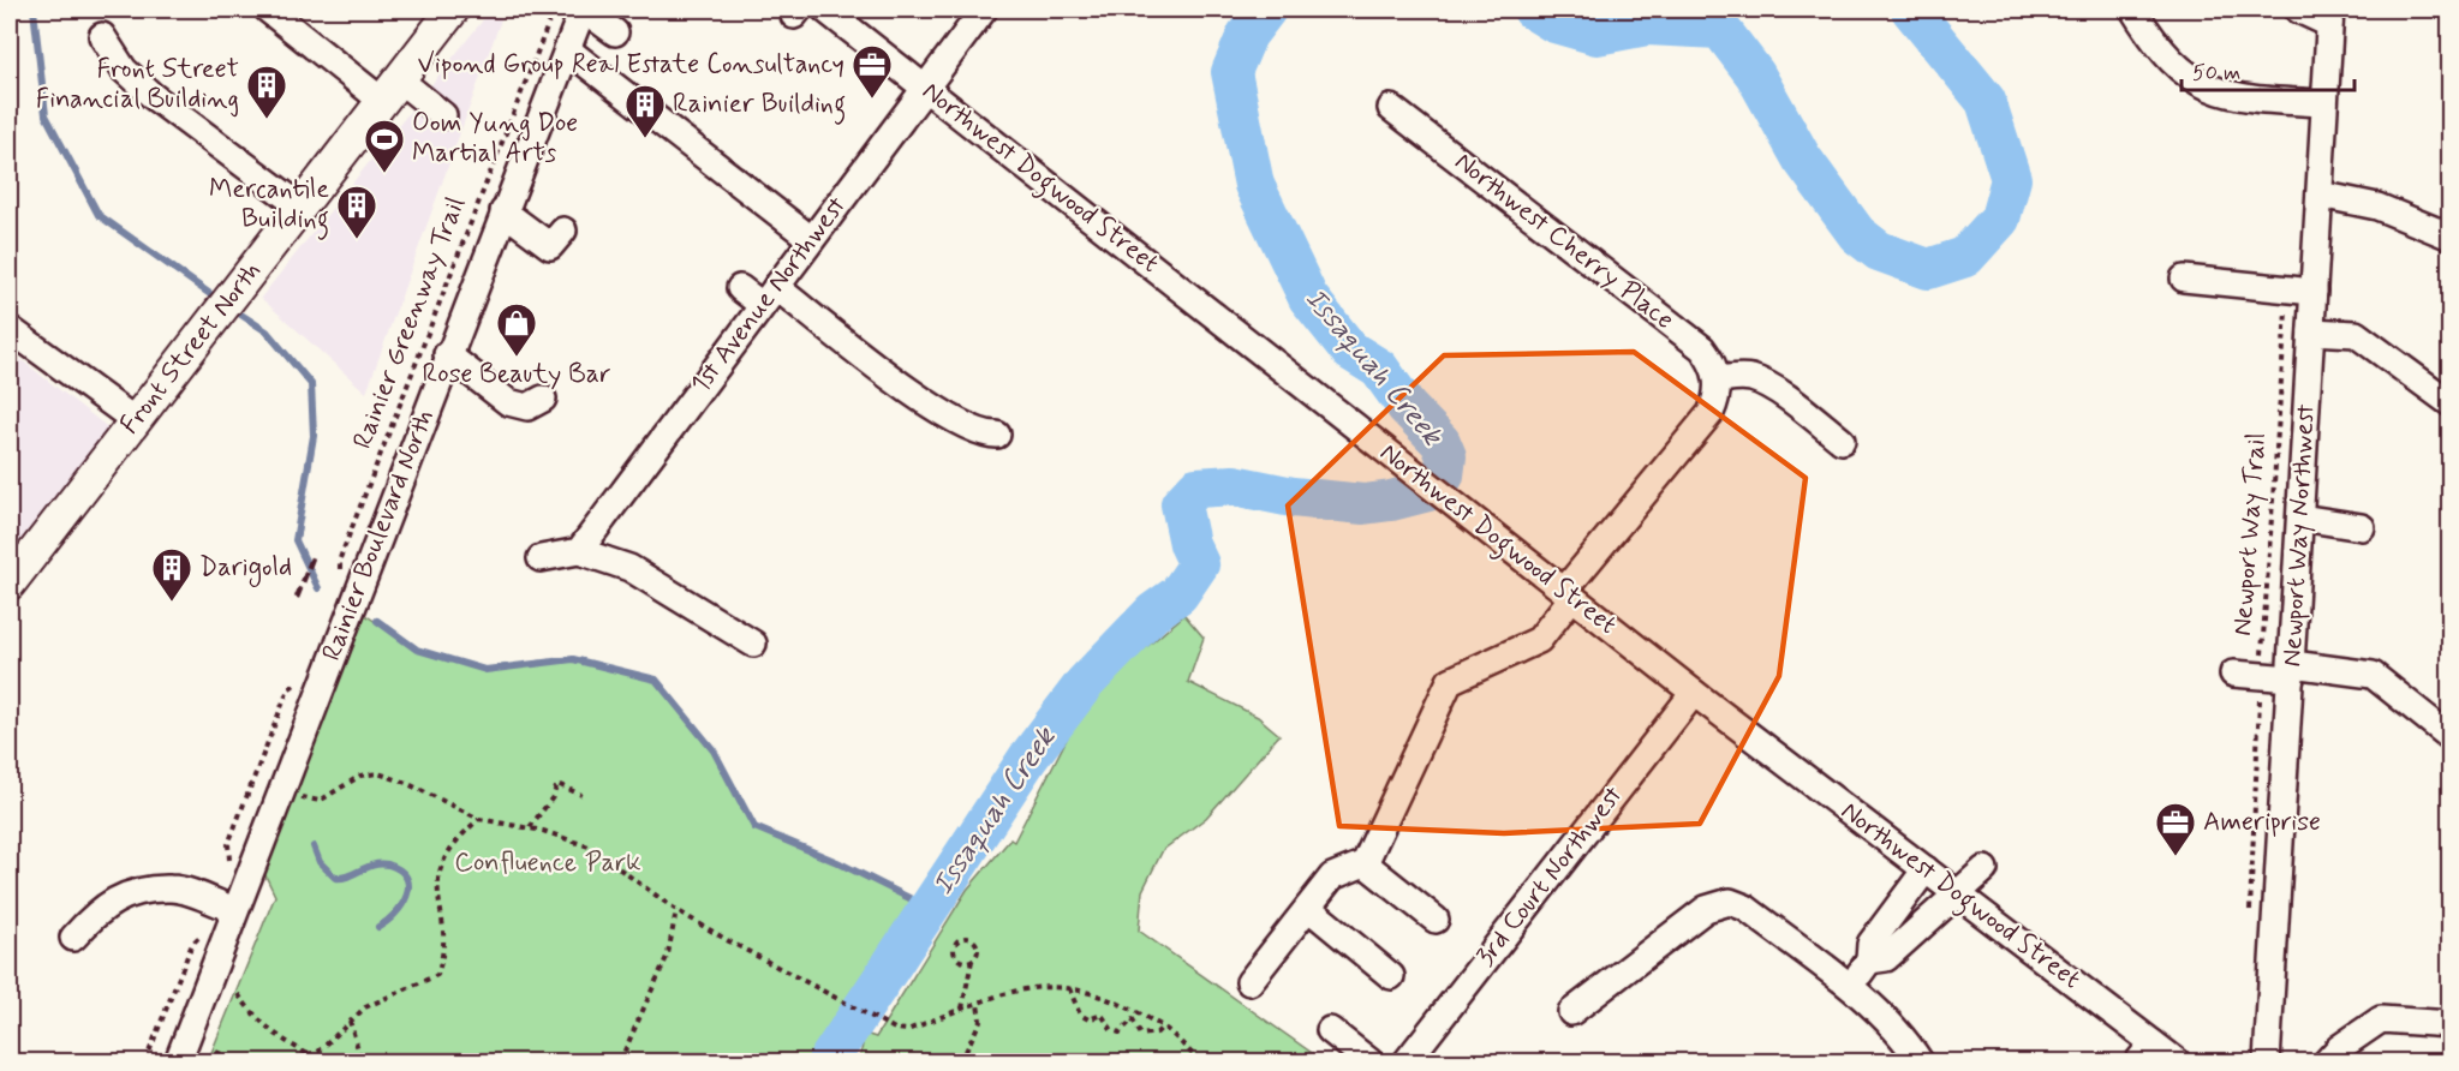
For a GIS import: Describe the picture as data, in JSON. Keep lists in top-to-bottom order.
{
  "streets": {
    "main road": ["Front Street North"],
    "street": [
      "Northwest Dogwood Street",
      "Northwest Cherry Place",
      "1st Avenue Northwest",
      "Rainier Boulevard North",
      "Newport Way Northwest",
      "3rd Court Northwest"
    ],
    "path": ["Rainier Greenway Trail", "Newport Way Trail"]
  },
  "crossings": [
    ["Northwest Dogwood Street", "1st Avenue Northwest"],
    ["Northwest Dogwood Street", "3rd Court Northwest"],
    ["Rainier Greenway Trail", "Rainier Boulevard North"]
  ],
  "water": ["Issaquah Creek"],
  "parks": ["Confluence Park"],
  "places": {
    "office": ["Vipond Group Real Estate Consultancy", "Ameriprise"],
    "building": [
      "Front Street Financial Building",
      "Rainier Building",
      "Mercantile Building",
      "Darigold"
    ],
    "sports": ["Oom Yung Doe Martial Arts"],
    "shop": ["Rose Beauty Bar"]
  },
  "scale_bar": "50 m"
}
